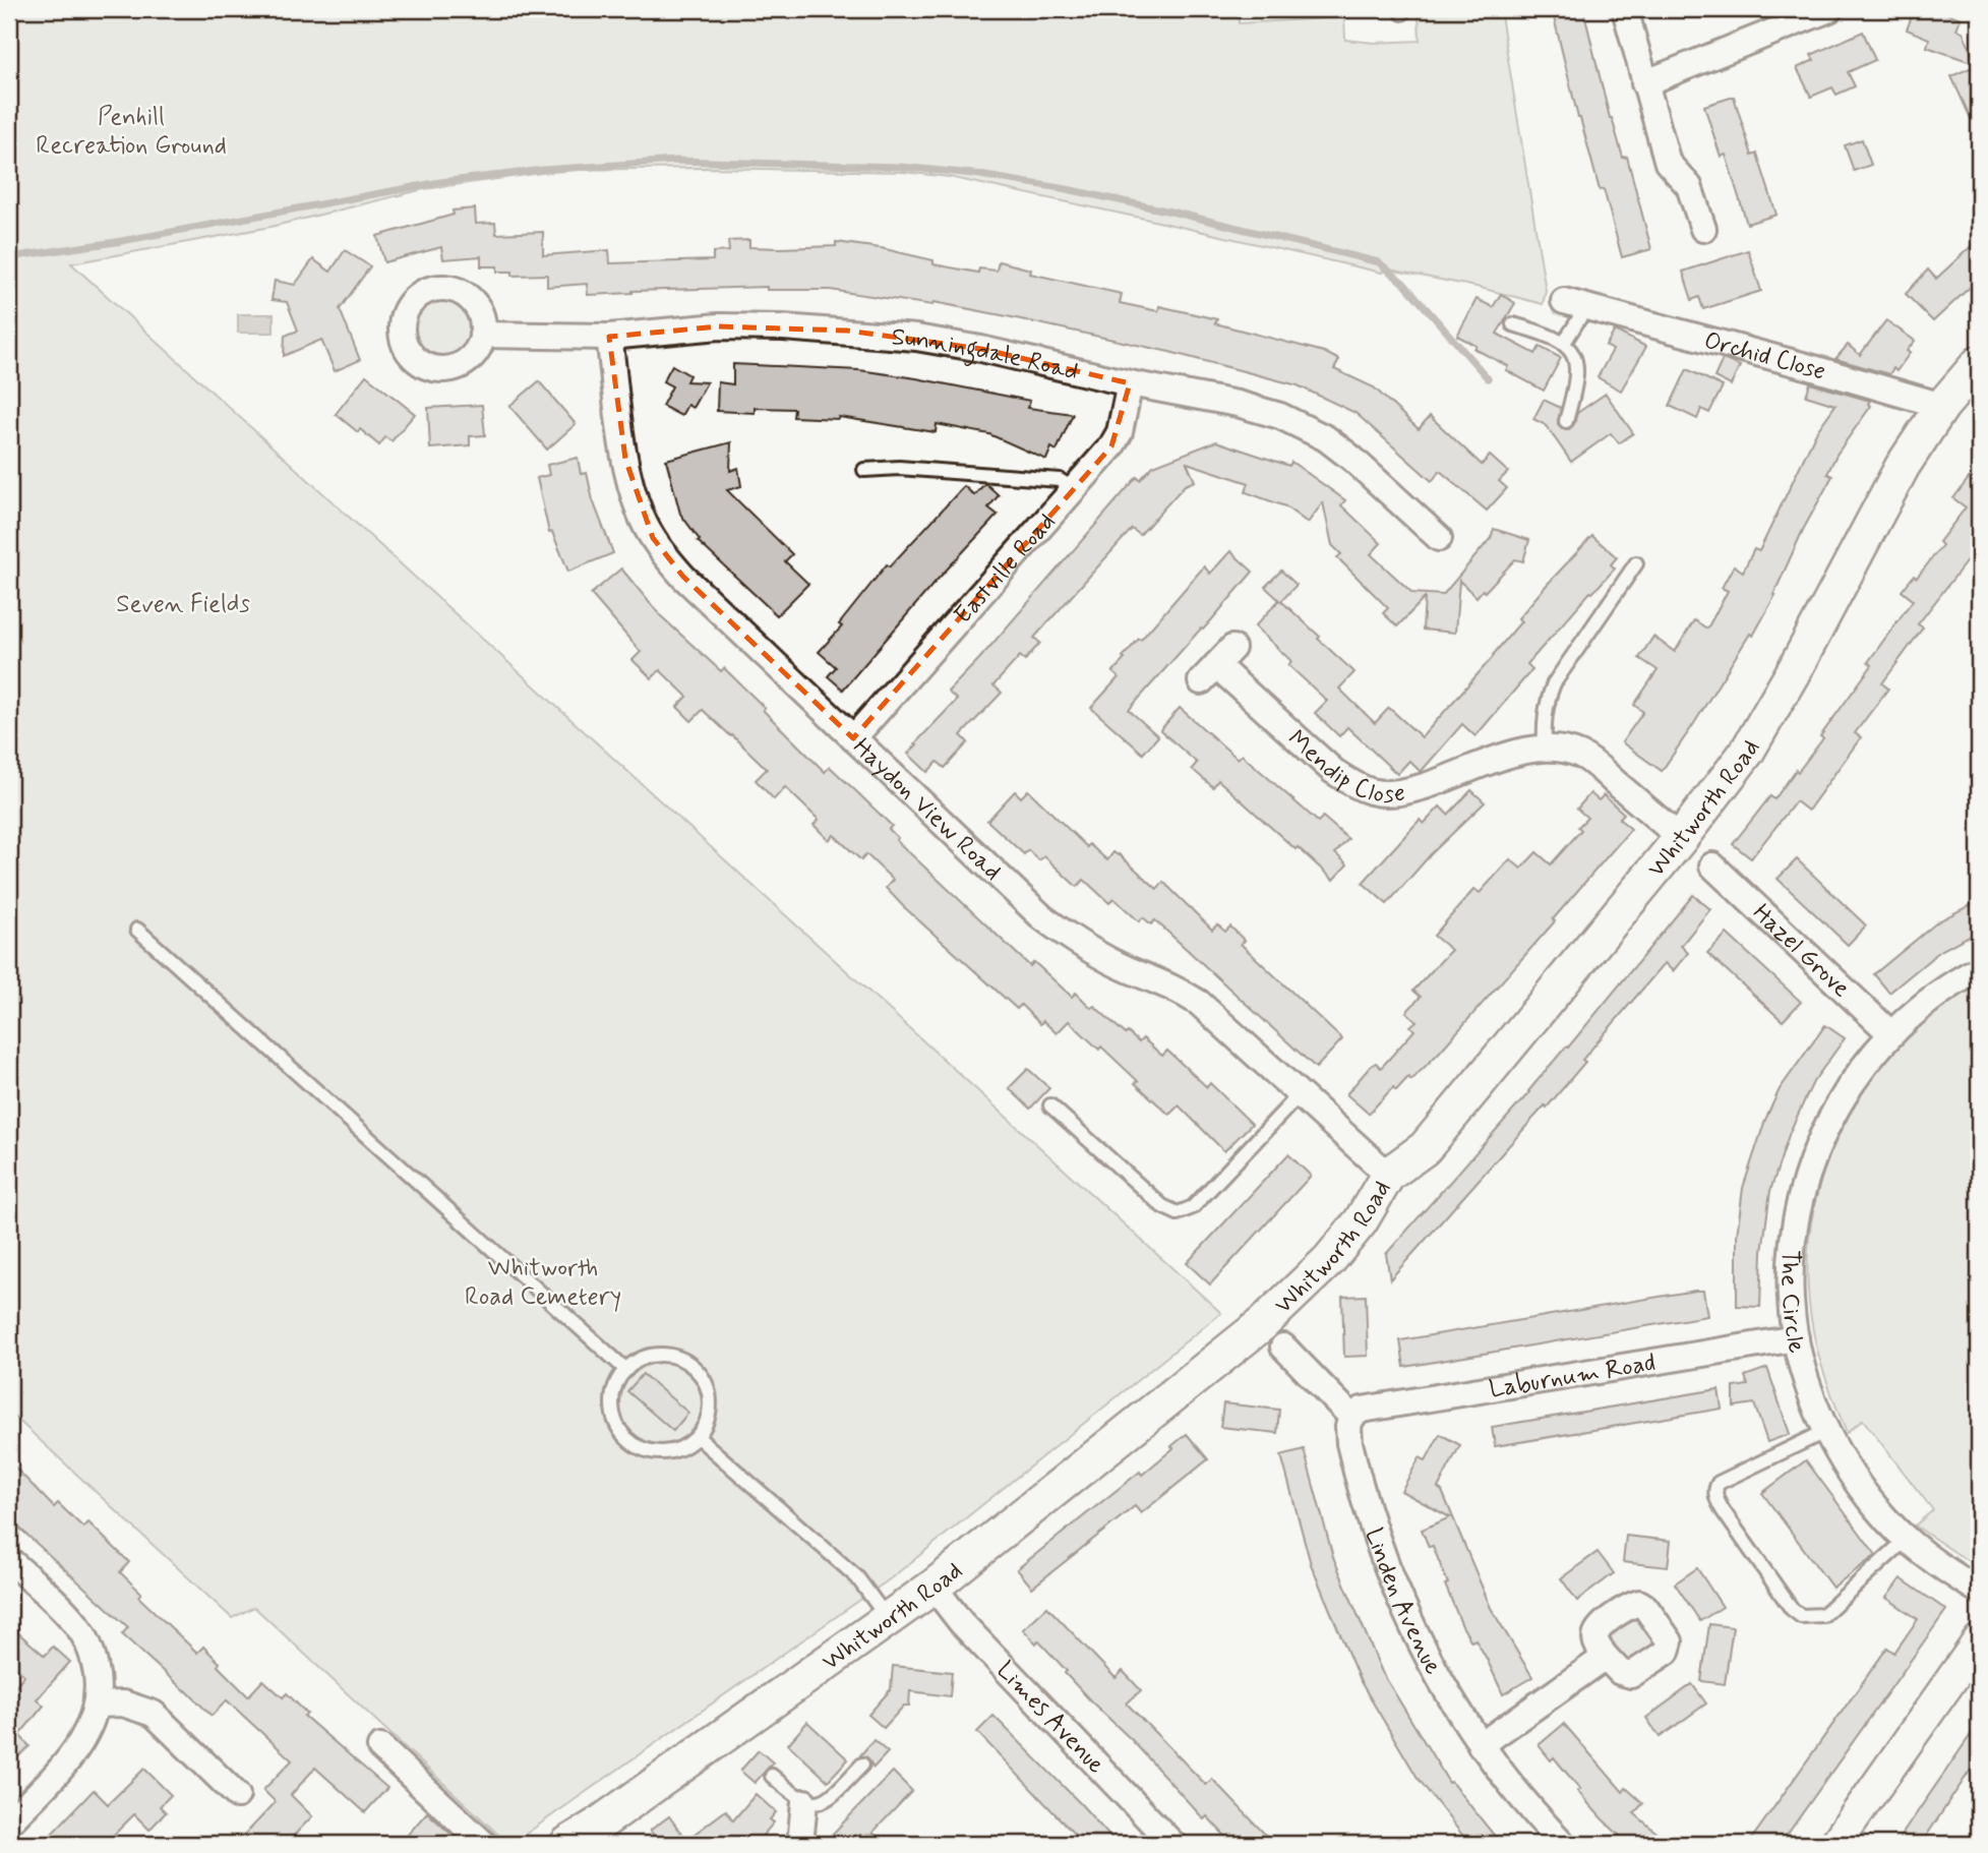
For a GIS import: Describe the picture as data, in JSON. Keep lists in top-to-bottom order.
{
  "streets": {
    "main road": ["Whitworth Road"],
    "street": [
      "Sunningdale Road",
      "Orchid Close",
      "Eastville Road",
      "Mendip Close",
      "Haydon View Road",
      "Hazel Grove",
      "The Circle",
      "Laburnum Road",
      "Linden Avenue",
      "Limes Avenue"
    ]
  },
  "crossings": [
    ["Sunningdale Road", "Eastville Road"],
    ["Sunningdale Road", "Haydon View Road"],
    ["Orchid Close", "Whitworth Road"],
    ["Eastville Road", "Haydon View Road"],
    ["Mendip Close", "Whitworth Road"],
    ["Whitworth Road", "Haydon View Road"],
    ["Whitworth Road", "Limes Avenue"],
    ["Hazel Grove", "The Circle"],
    ["The Circle", "Laburnum Road"],
    ["Laburnum Road", "Linden Avenue"]
  ],
  "parks": ["Penhill Recreation Ground", "Seven Fields", "Whitworth Road Cemetery"]
}
